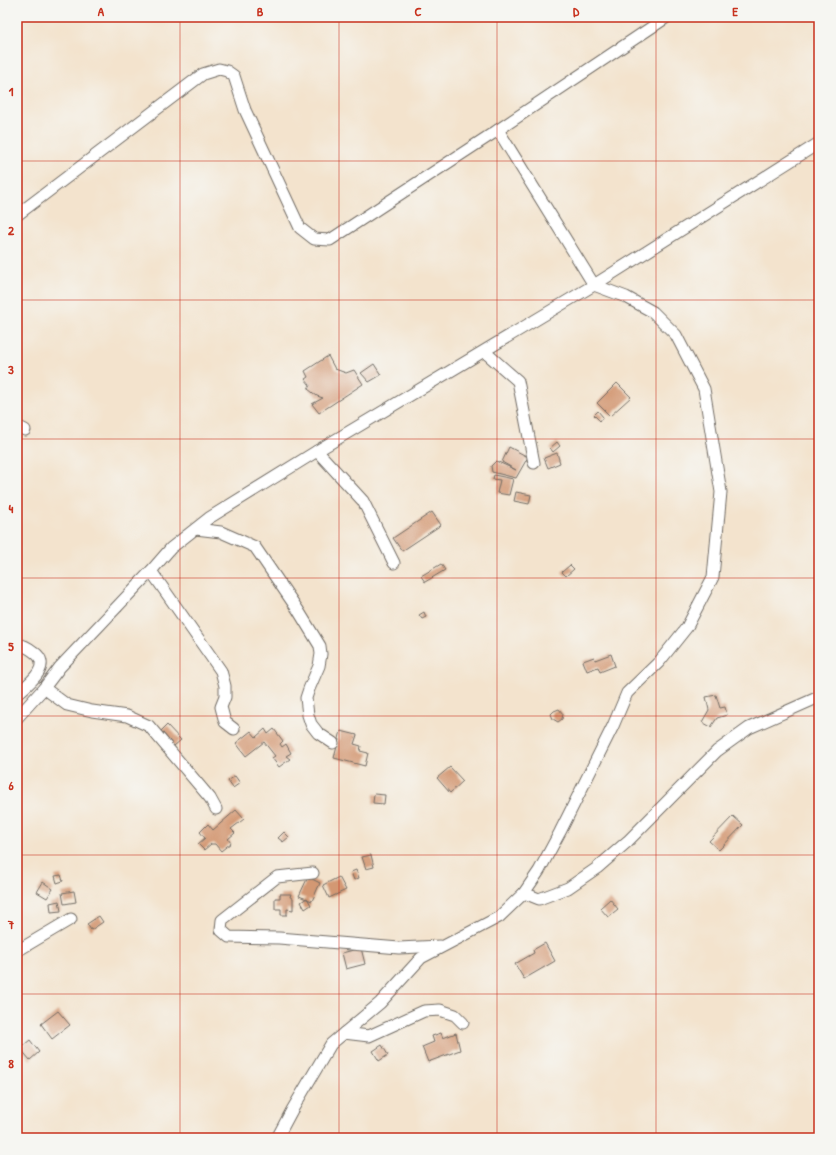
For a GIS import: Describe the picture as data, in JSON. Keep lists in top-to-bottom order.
{
  "grid": {
    "columns": [
      "A",
      "B",
      "C",
      "D",
      "E"
    ],
    "rows": [
      "1",
      "2",
      "3",
      "4",
      "5",
      "6",
      "7",
      "8"
    ]
  }
}
